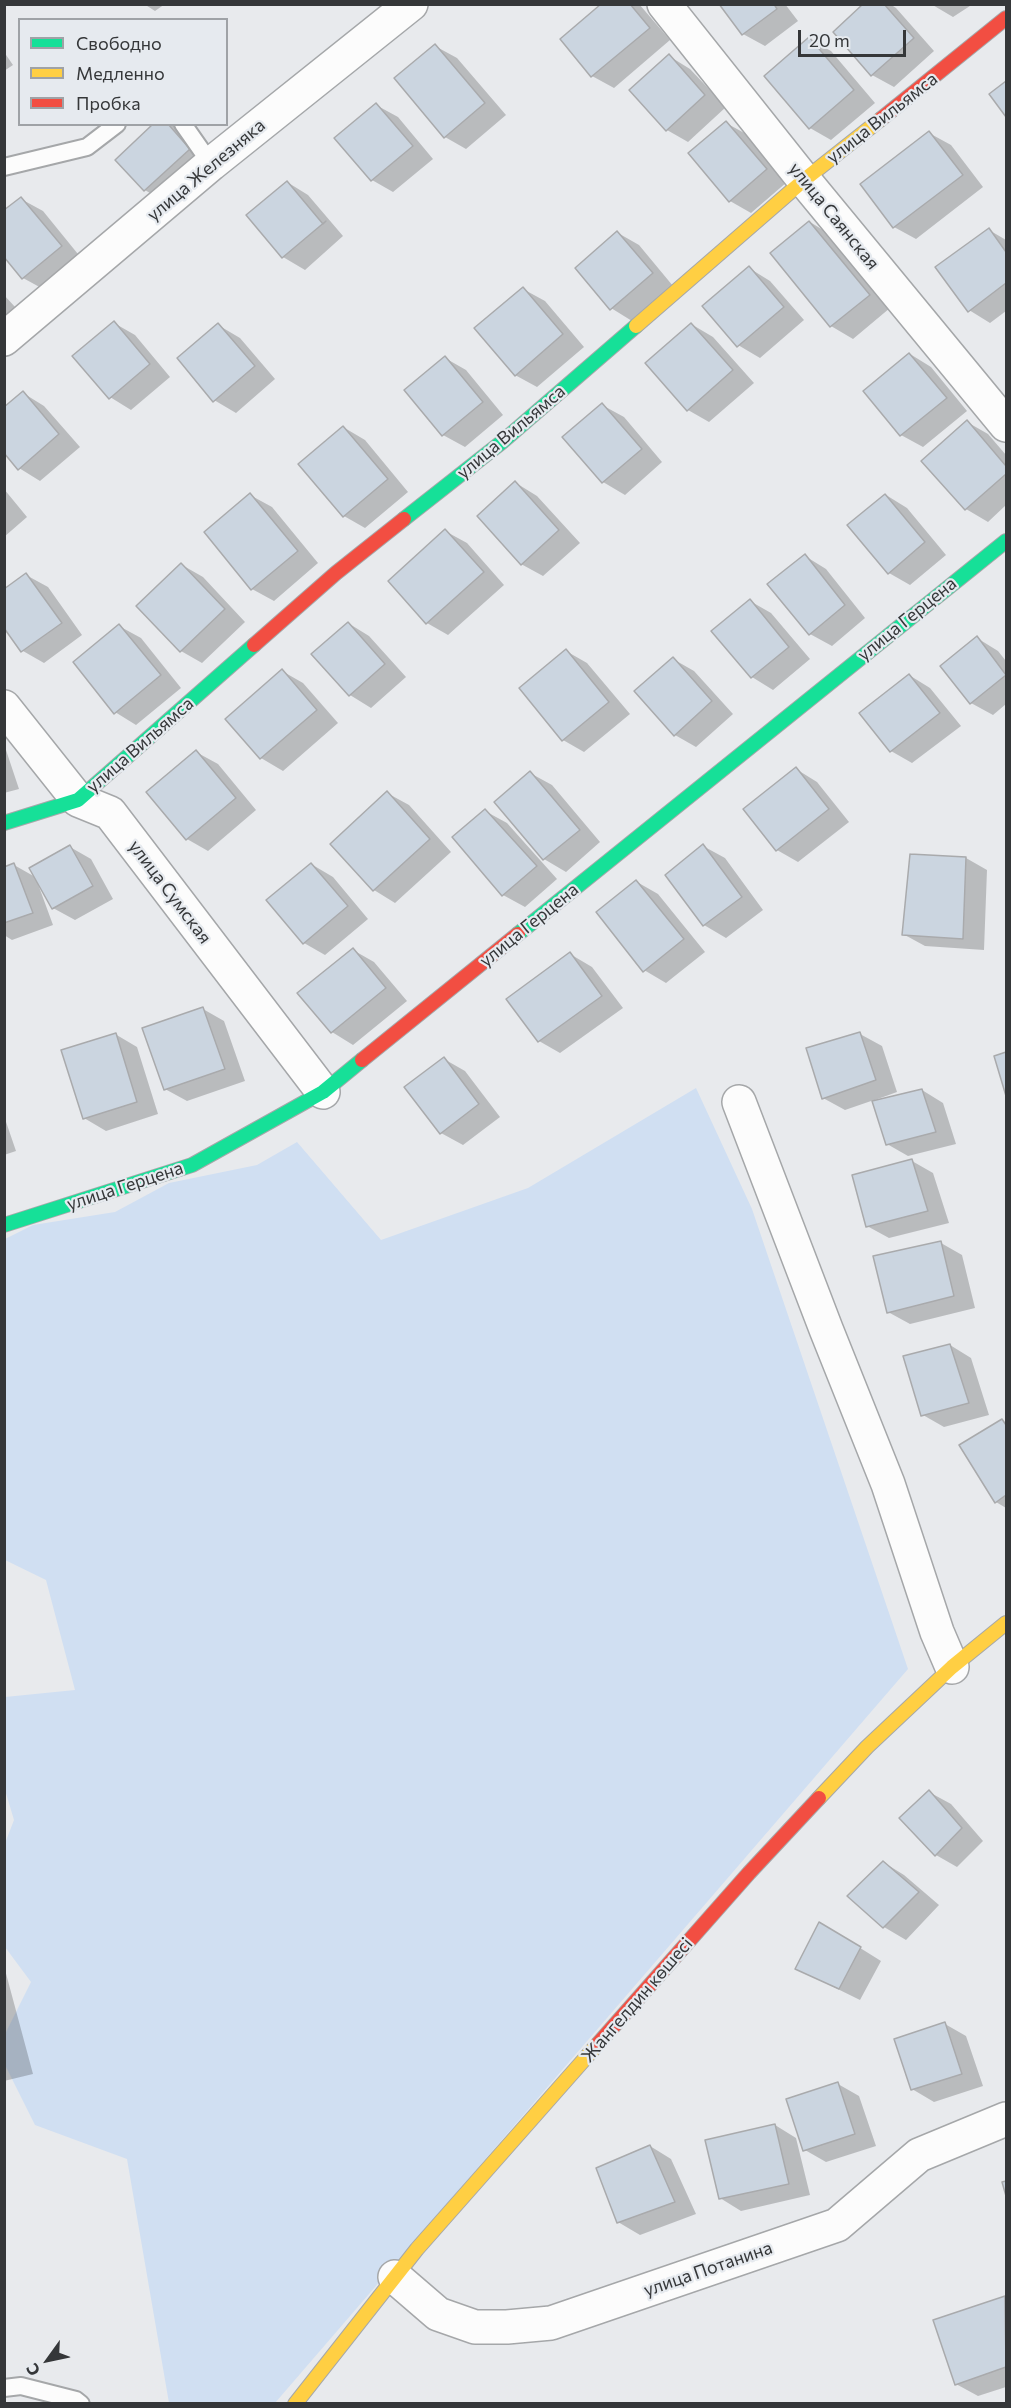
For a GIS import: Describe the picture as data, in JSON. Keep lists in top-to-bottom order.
{
  "streets": {
    "street": [
      "улица Вильямса",
      "улица Железняка",
      "улица Саянская",
      "улица Герцена",
      "улица Сумская",
      "Жангелдин көшесі",
      "улица Потанина"
    ]
  },
  "crossings": [
    ["улица Вильямса", "улица Саянская"],
    ["улица Вильямса", "улица Сумская"],
    ["улица Герцена", "улица Сумская"],
    ["Жангелдин көшесі", "улица Потанина"]
  ],
  "legend": ["Свободно", "Медленно", "Пробка"],
  "scale_bar": "20 m",
  "north": "bottom left"
}
